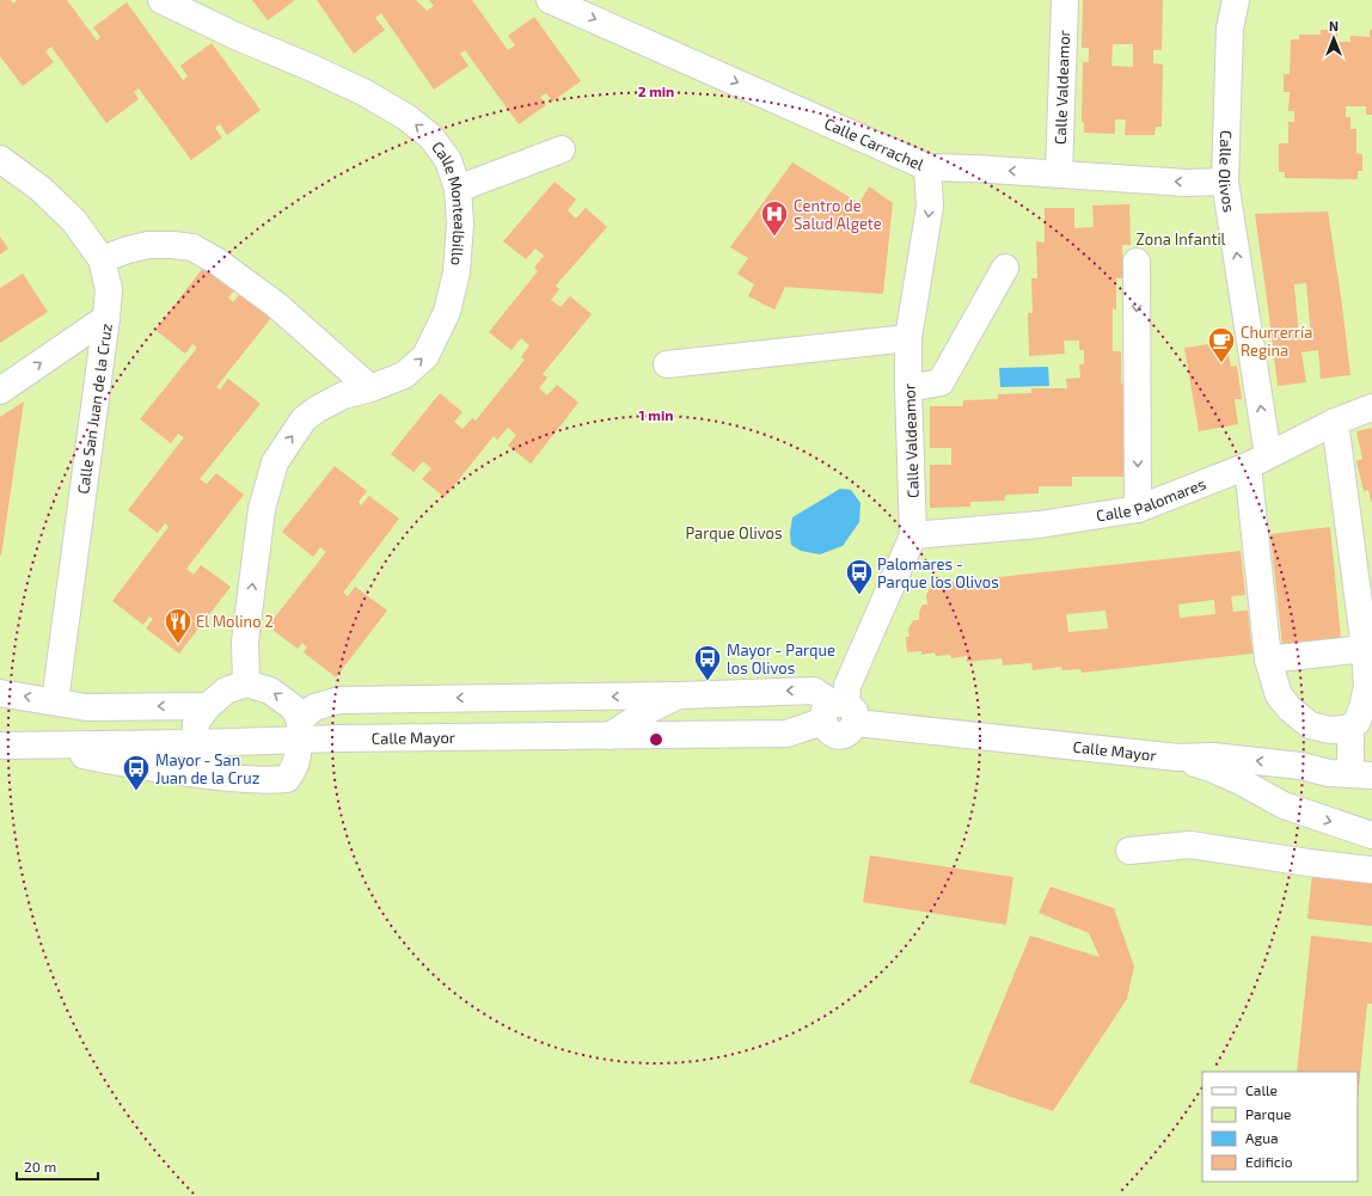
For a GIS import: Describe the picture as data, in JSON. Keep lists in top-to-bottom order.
{
  "streets": {
    "street": [
      "Calle Valdeamor",
      "Calle Carrachel",
      "Calle Olivos",
      "Calle Montealbillo",
      "Calle San Juan de la Cruz",
      "Calle Palomares",
      "Calle Mayor"
    ]
  },
  "crossings": [
    ["Calle Valdeamor", "Calle Carrachel"],
    ["Calle Valdeamor", "Calle Palomares"],
    ["Calle Valdeamor", "Calle Mayor"],
    ["Calle Carrachel", "Calle Olivos"],
    ["Calle Olivos", "Calle Palomares"]
  ],
  "parks": ["Zona Infantil", "Parque Olivos"],
  "places": {
    "hospital": ["Centro de Salud Algete"],
    "cafe": ["Churrerría Regina"],
    "bus stop": ["Palomares - Parque los Olivos", "Mayor - Parque los Olivos", "Mayor - San Juan de la Cruz"],
    "restaurant": ["El Molino 2"]
  },
  "legend": [
    "Calle",
    "Parque",
    "Agua",
    "Edificio"
  ],
  "scale_bar": "20 m",
  "north": "top",
  "rings": ["2 min", "1 min"]
}
